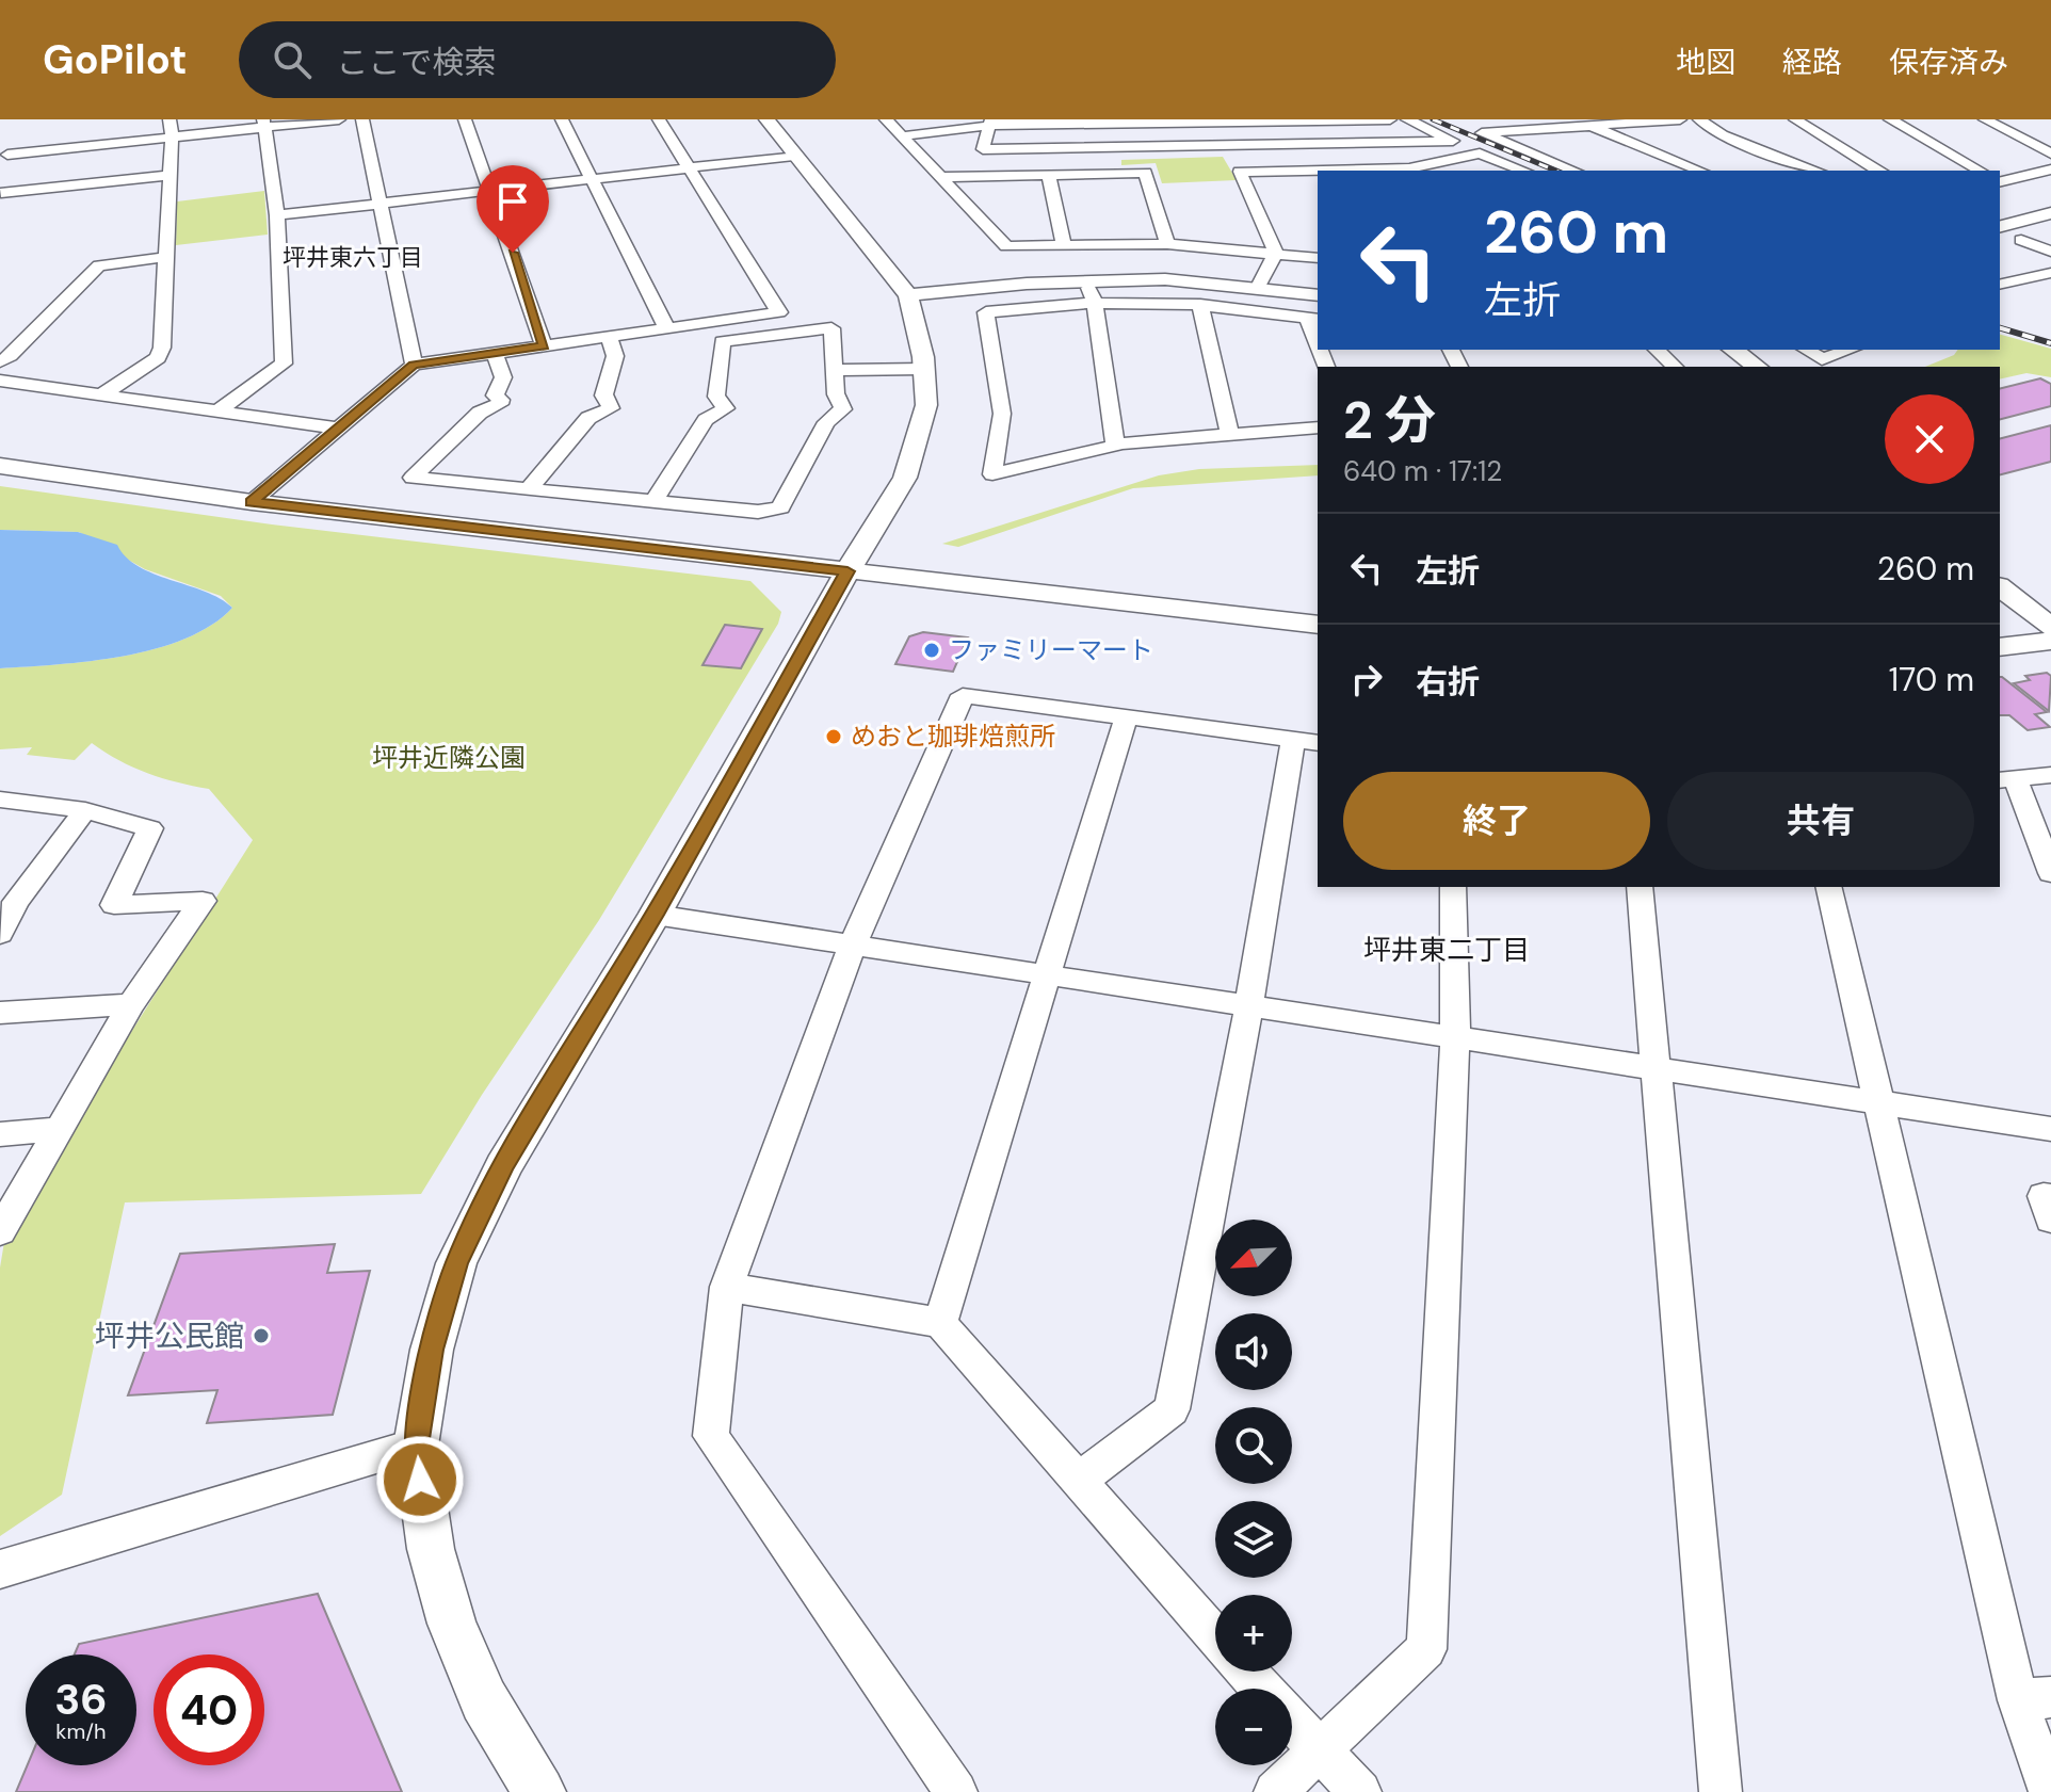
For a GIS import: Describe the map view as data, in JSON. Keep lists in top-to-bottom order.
{
  "districts": ["坪井東六丁目", "坪井東二丁目"],
  "parks": ["坪井近隣公園"],
  "places": ["ファミリーマート", "めおと珈琲焙煎所", "坪井公民館"],
  "north": "bottom left",
  "page": {
    "header": "GoPilot",
    "search": "ここで検索",
    "nav": ["地図", "経路", "保存済み"],
    "turn": ["260 m", "左折"],
    "heading": ["2 分", "640 m · 17:12"],
    "list": [
      {
        "name": "左折",
        "value": "260 m"
      },
      {
        "name": "右折",
        "value": "170 m"
      }
    ],
    "buttons": ["終了", "共有"],
    "map_buttons": ["+", "−"],
    "speed": "36 km/h",
    "limit": "40"
  }
}
